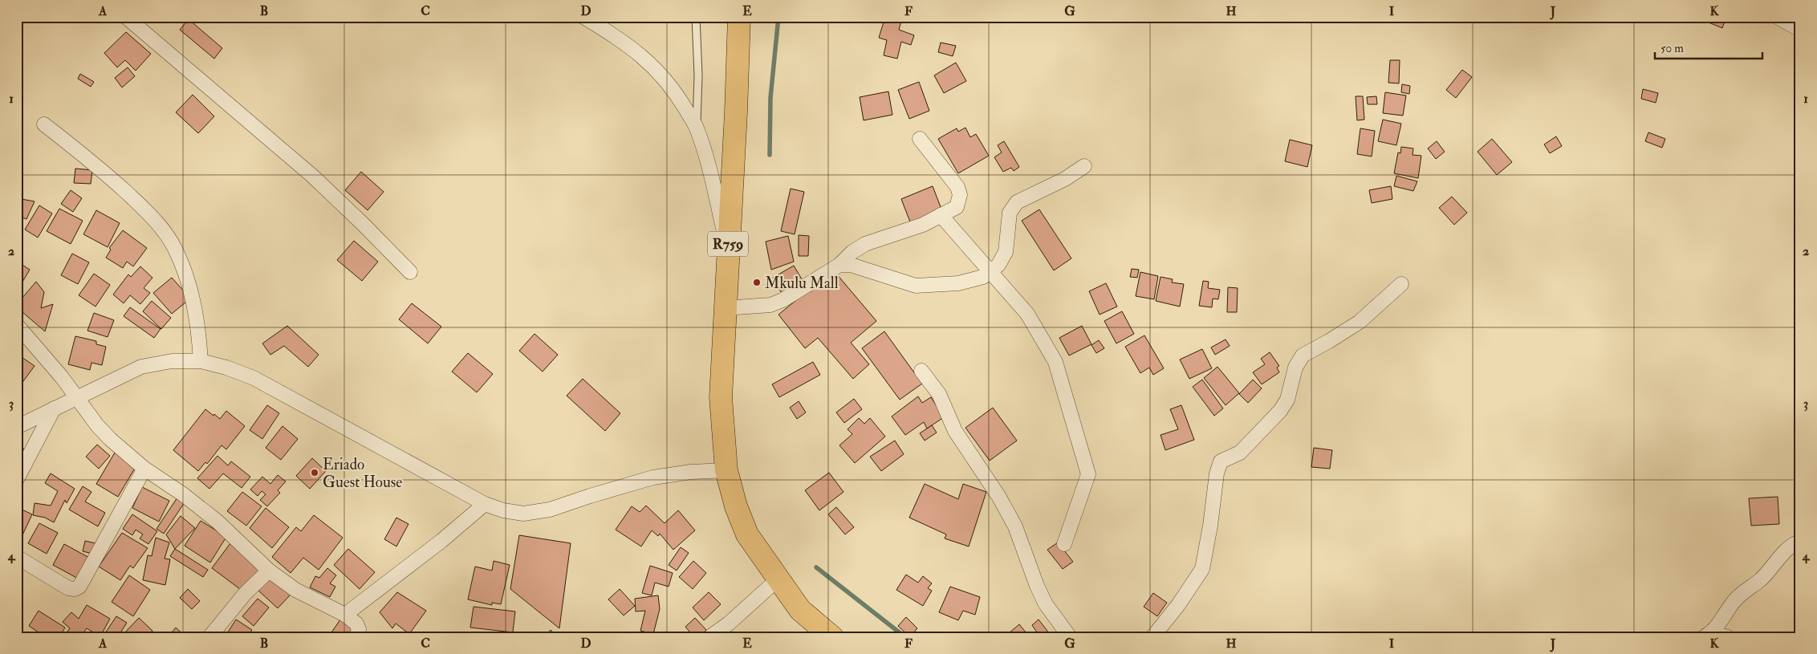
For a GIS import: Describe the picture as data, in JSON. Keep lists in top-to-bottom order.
{
  "streets": {
    "main road": ["R759"]
  },
  "places": ["Mkulu Mall", "Eriado Guest House"],
  "scale_bar": "50 m",
  "grid": {
    "columns": [
      "A",
      "B",
      "C",
      "D",
      "E",
      "F",
      "G",
      "H",
      "I",
      "J",
      "K"
    ],
    "rows": [
      "1",
      "2",
      "3",
      "4"
    ]
  }
}
